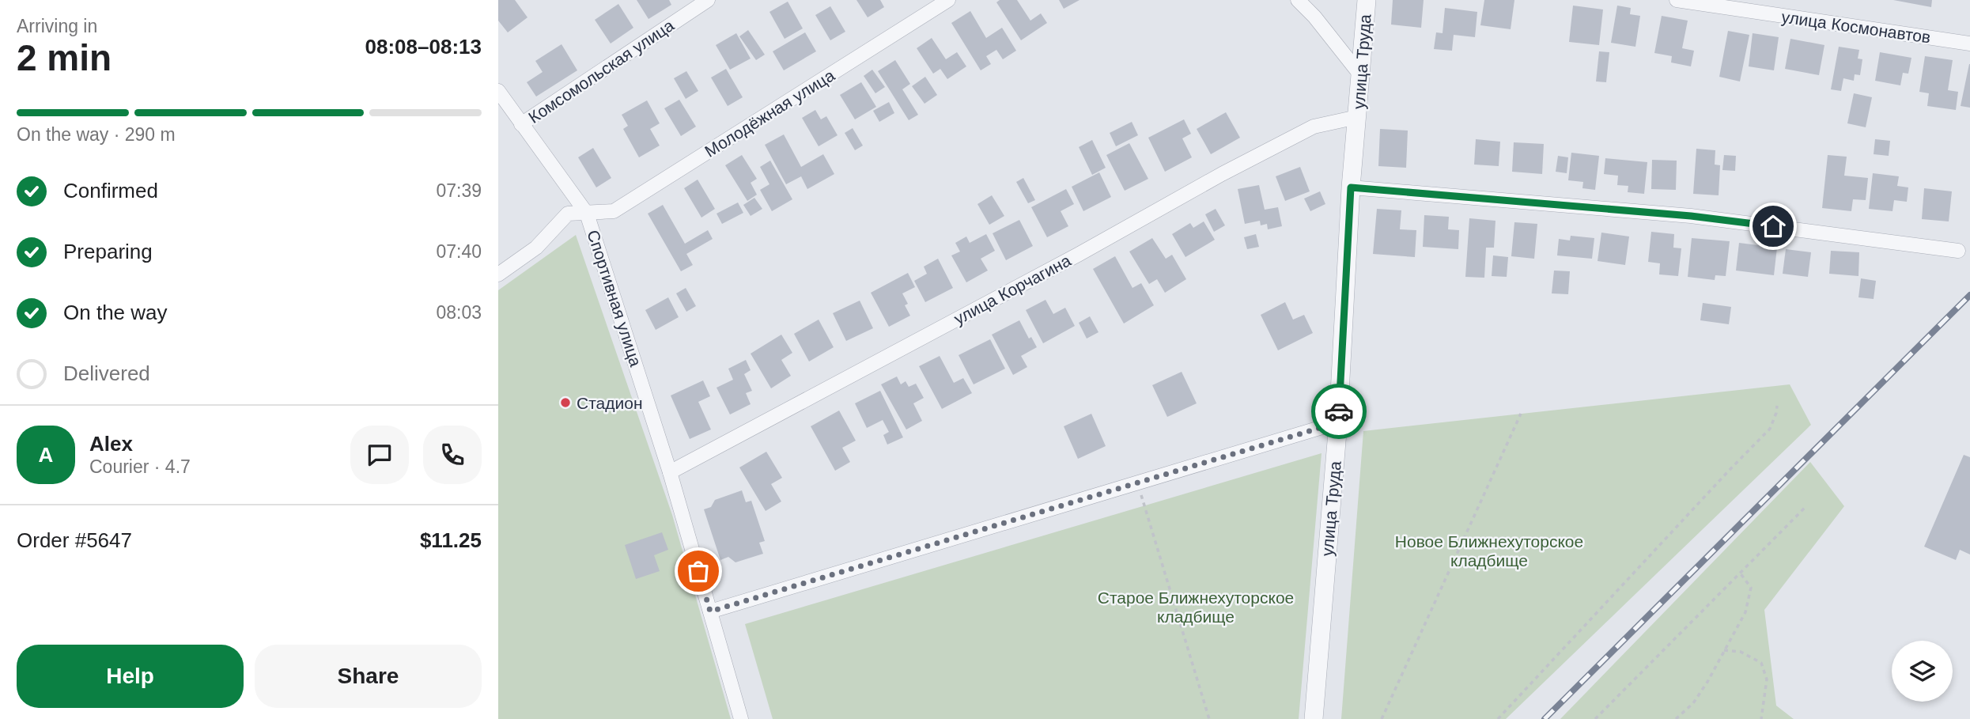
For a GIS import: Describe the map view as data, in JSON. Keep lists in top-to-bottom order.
{
  "streets": {
    "street": [
      "улица Космонавтов",
      "улица Труда",
      "Комсомольская улица",
      "Молодёжная улица",
      "улица Корчагина",
      "Спортивная улица"
    ]
  },
  "crossings": [
    ["улица Труда", "улица Корчагина"],
    ["Комсомольская улица", "Спортивная улица"],
    ["Молодёжная улица", "Спортивная улица"],
    ["улица Корчагина", "Спортивная улица"]
  ],
  "parks": ["Новое Ближнехуторское кладбище", "Старое Ближнехуторское кладбище"],
  "places": ["Стадион"],
  "page": {
    "heading": ["2 min", "Arriving in", "08:08–08:13"],
    "panel": [
      "Alex",
      "Courier · 4.7",
      "Order #5647",
      "$11.25"
    ],
    "bar": "On the way · 290 m",
    "list": [
      ["Confirmed", "07:39"],
      ["Preparing", "07:40"],
      ["On the way", "08:03"],
      "Delivered"
    ],
    "round": "A",
    "buttons": ["Help", "Share"]
  }
}
